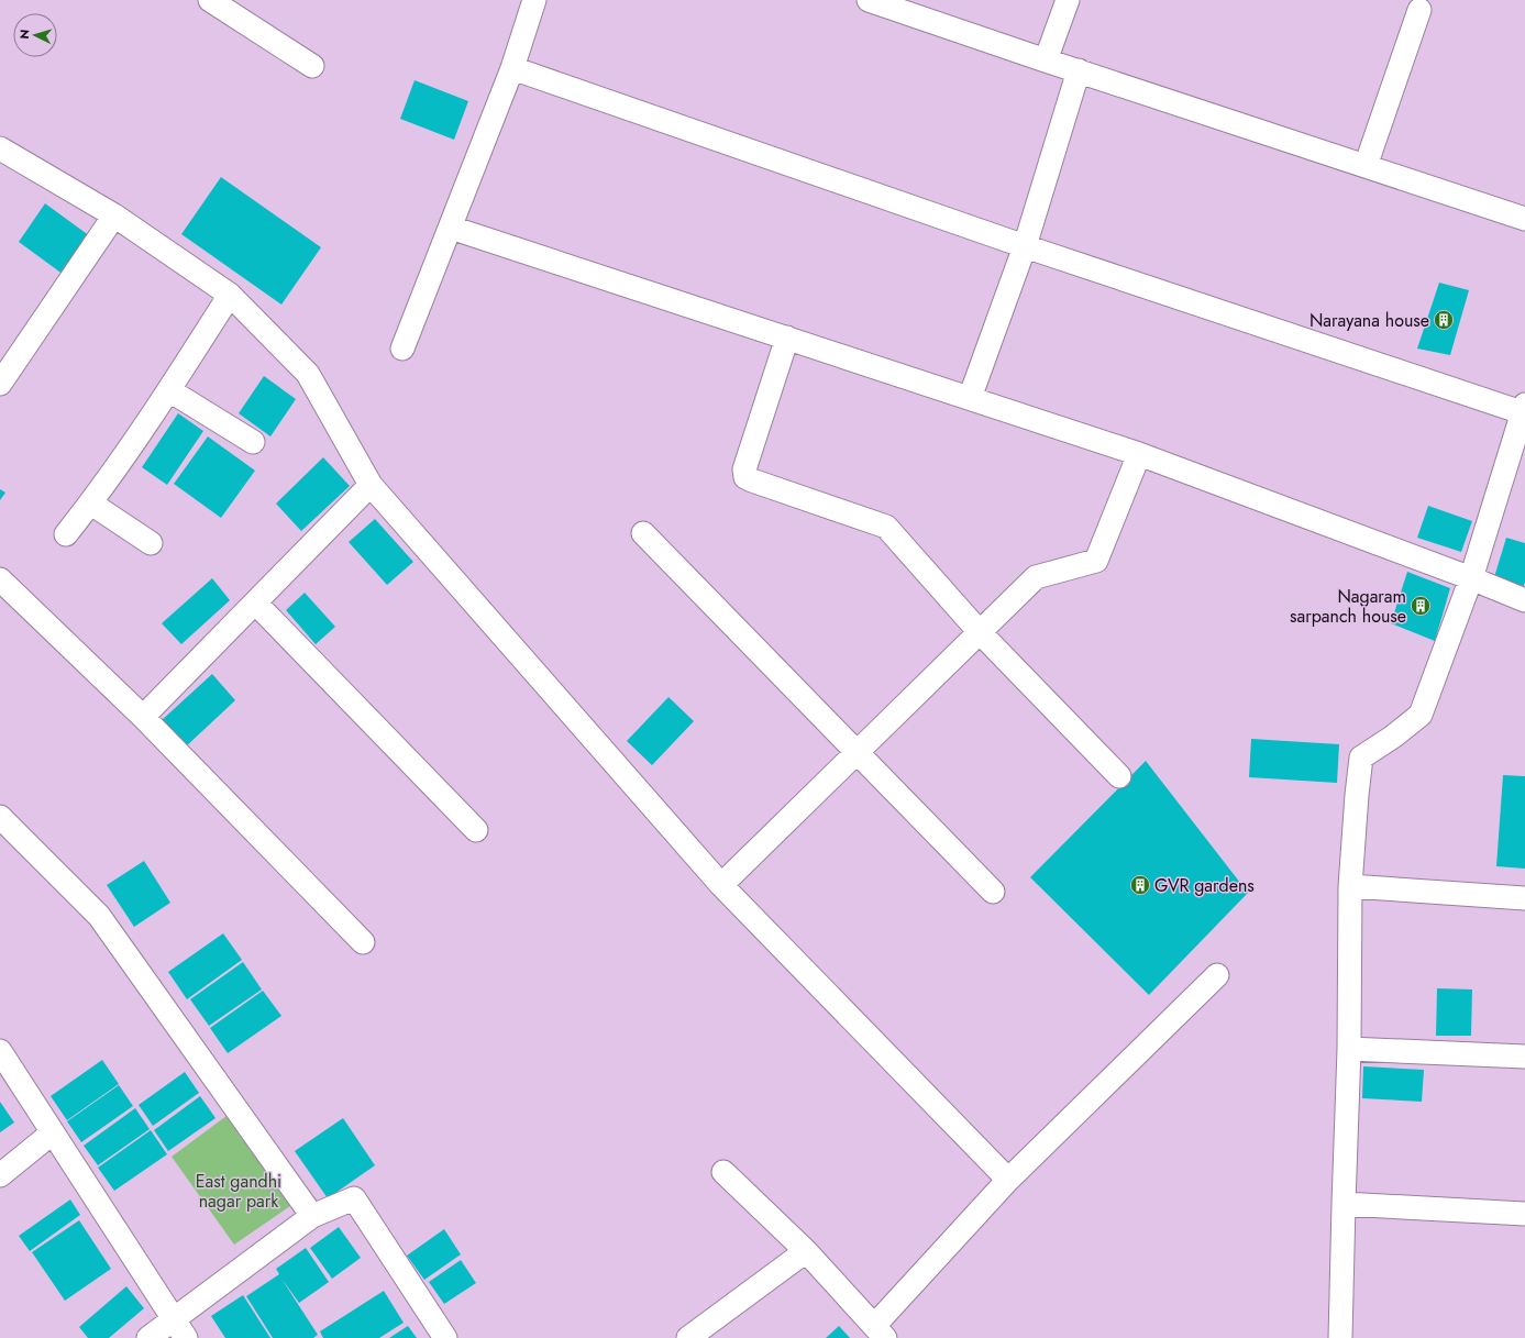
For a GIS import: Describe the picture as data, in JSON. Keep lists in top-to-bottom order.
{
  "parks": ["East gandhi nagar park"],
  "places": {
    "building": ["Narayana house", "Nagaram sarpanch house", "GVR gardens"]
  },
  "north": "left"
}
